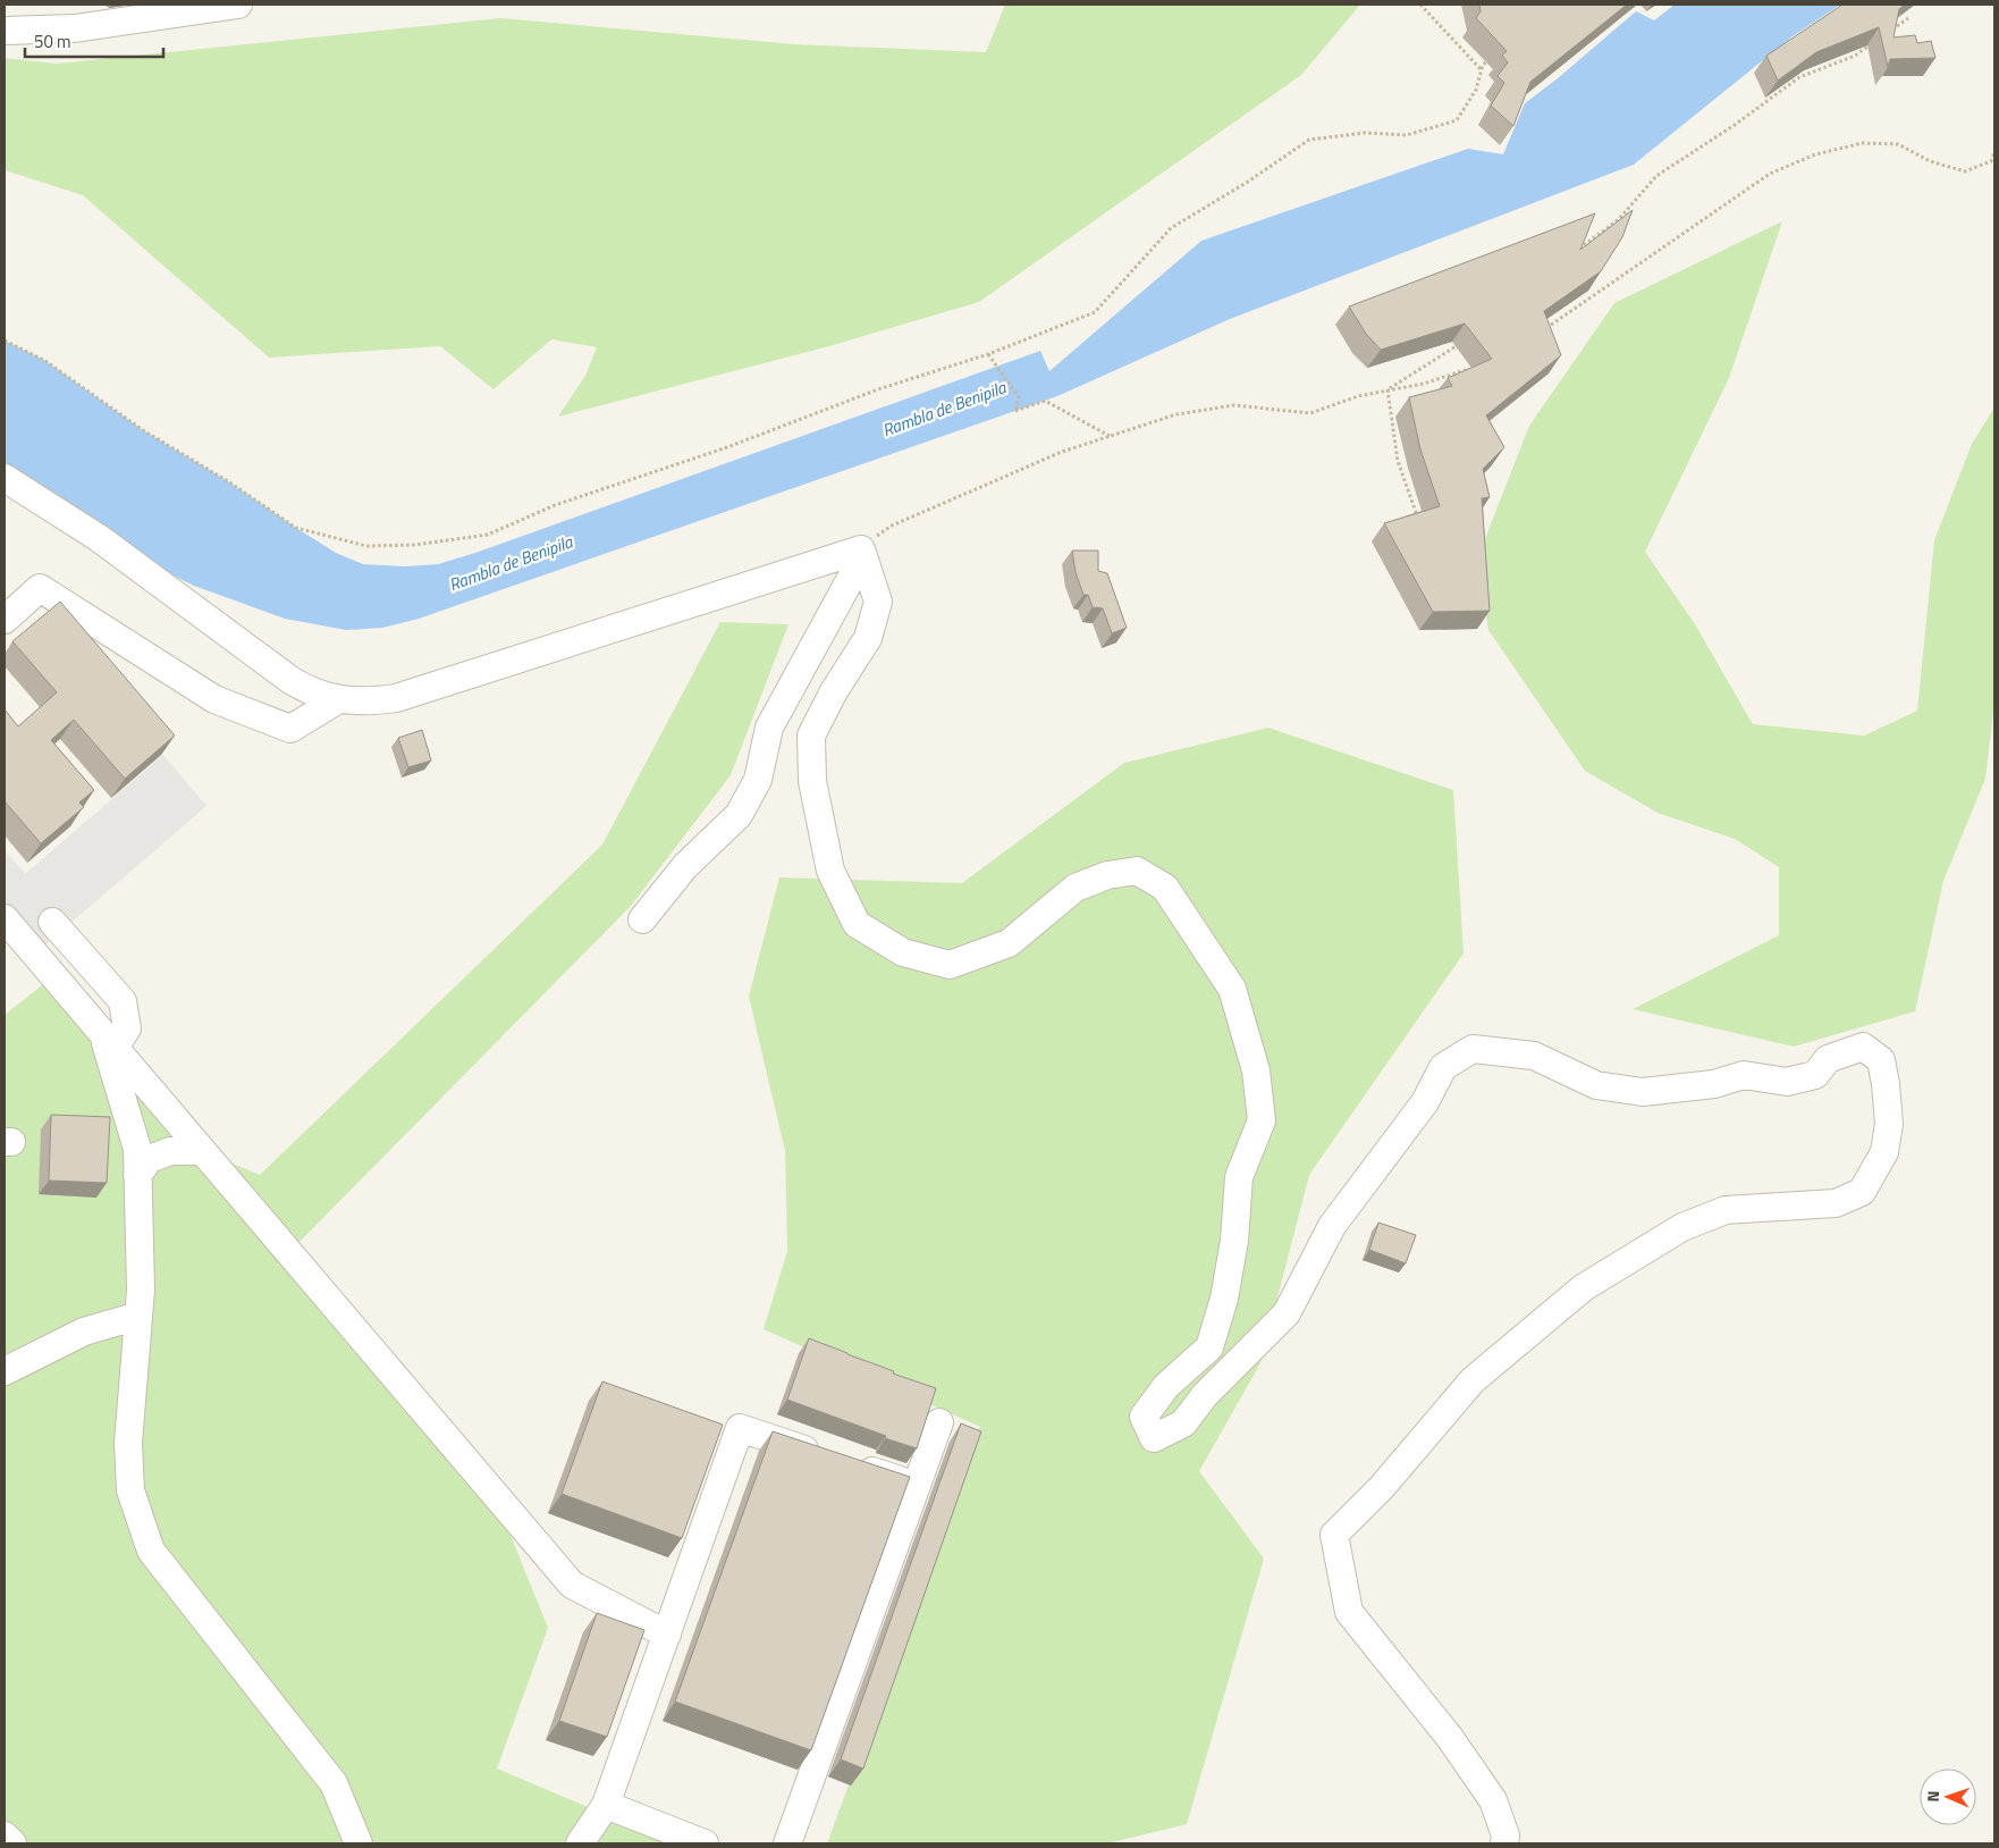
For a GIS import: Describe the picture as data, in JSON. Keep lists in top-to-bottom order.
{
  "water": ["Rambla de Benipila"],
  "scale_bar": "50 m",
  "north": "left"
}
